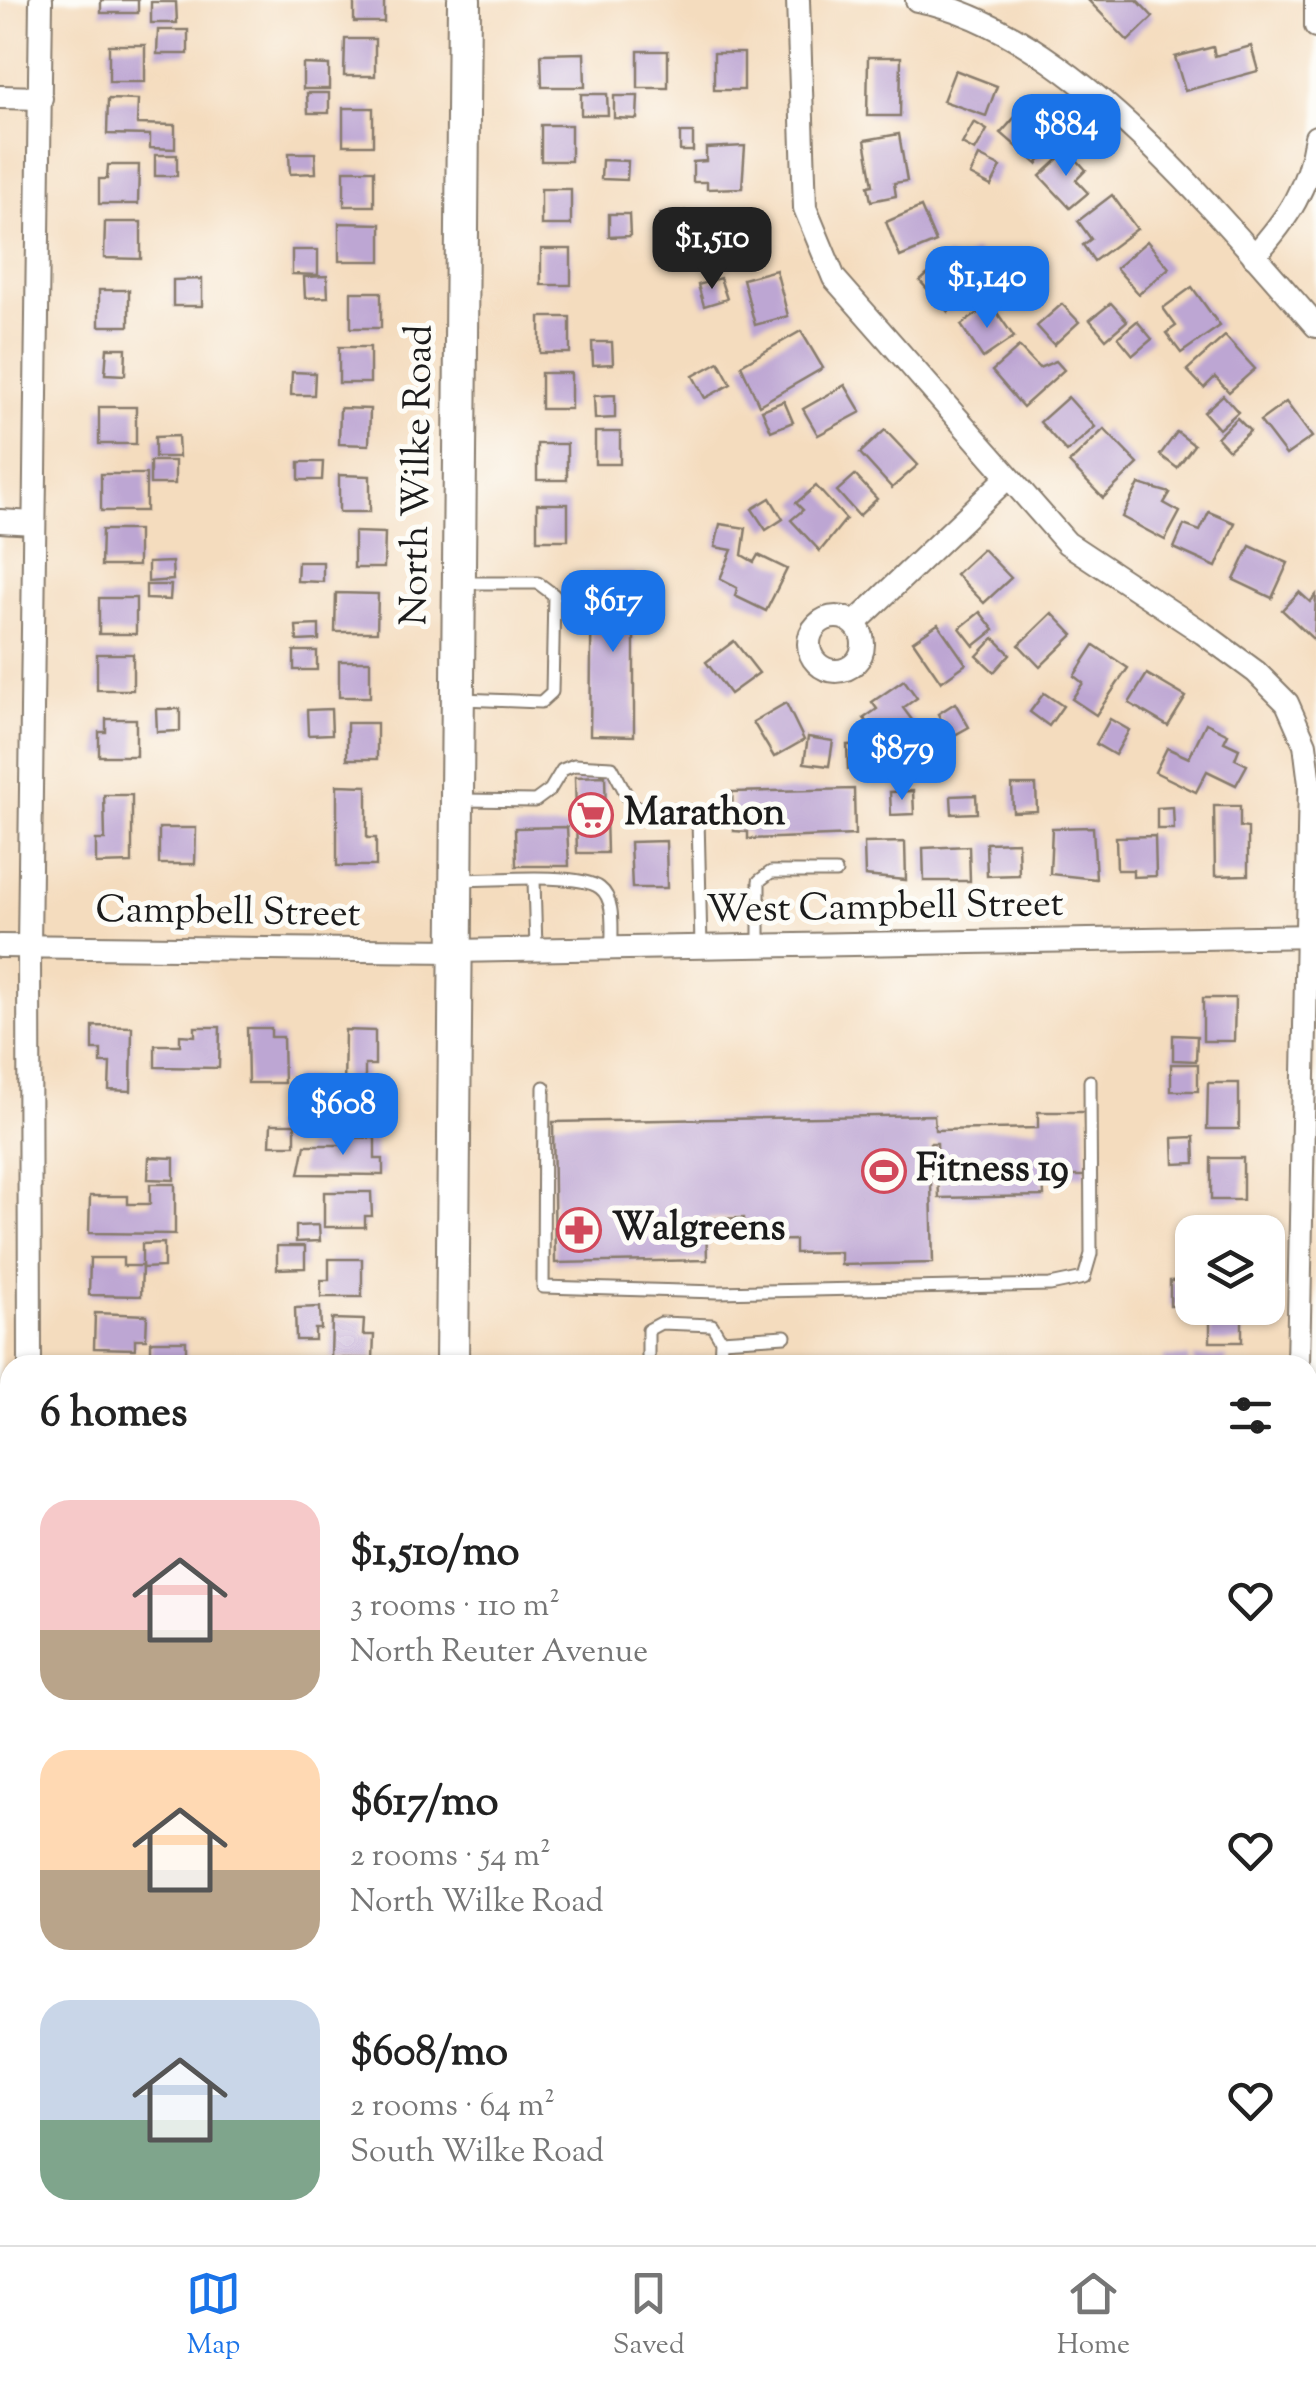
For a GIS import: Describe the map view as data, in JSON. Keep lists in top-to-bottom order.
{
  "streets": {
    "main road": ["North Wilke Road"],
    "street": ["West Campbell Street", "Campbell Street"]
  },
  "crossings": [
    ["North Wilke Road", "West Campbell Street"],
    ["North Wilke Road", "Campbell Street"],
    ["West Campbell Street", "Campbell Street"]
  ],
  "places": {
    "supermarket": ["Marathon"],
    "sports": ["Fitness 19"],
    "pharmacy": ["Walgreens"]
  },
  "page": {
    "price": [
      "$884",
      "$1,510",
      "$1,140",
      "$617",
      "$879",
      "$608"
    ],
    "heading": "6 homes",
    "list": [
      {
        "name": "$1,510/mo",
        "note": "3 rooms · 110 m² · North Reuter Avenue"
      },
      {
        "name": "$617/mo",
        "note": "2 rooms · 54 m² · North Wilke Road"
      },
      {
        "name": "$608/mo",
        "note": "2 rooms · 64 m² · South Wilke Road"
      }
    ],
    "tabs": ["Map", "Saved", "Home"]
  }
}
